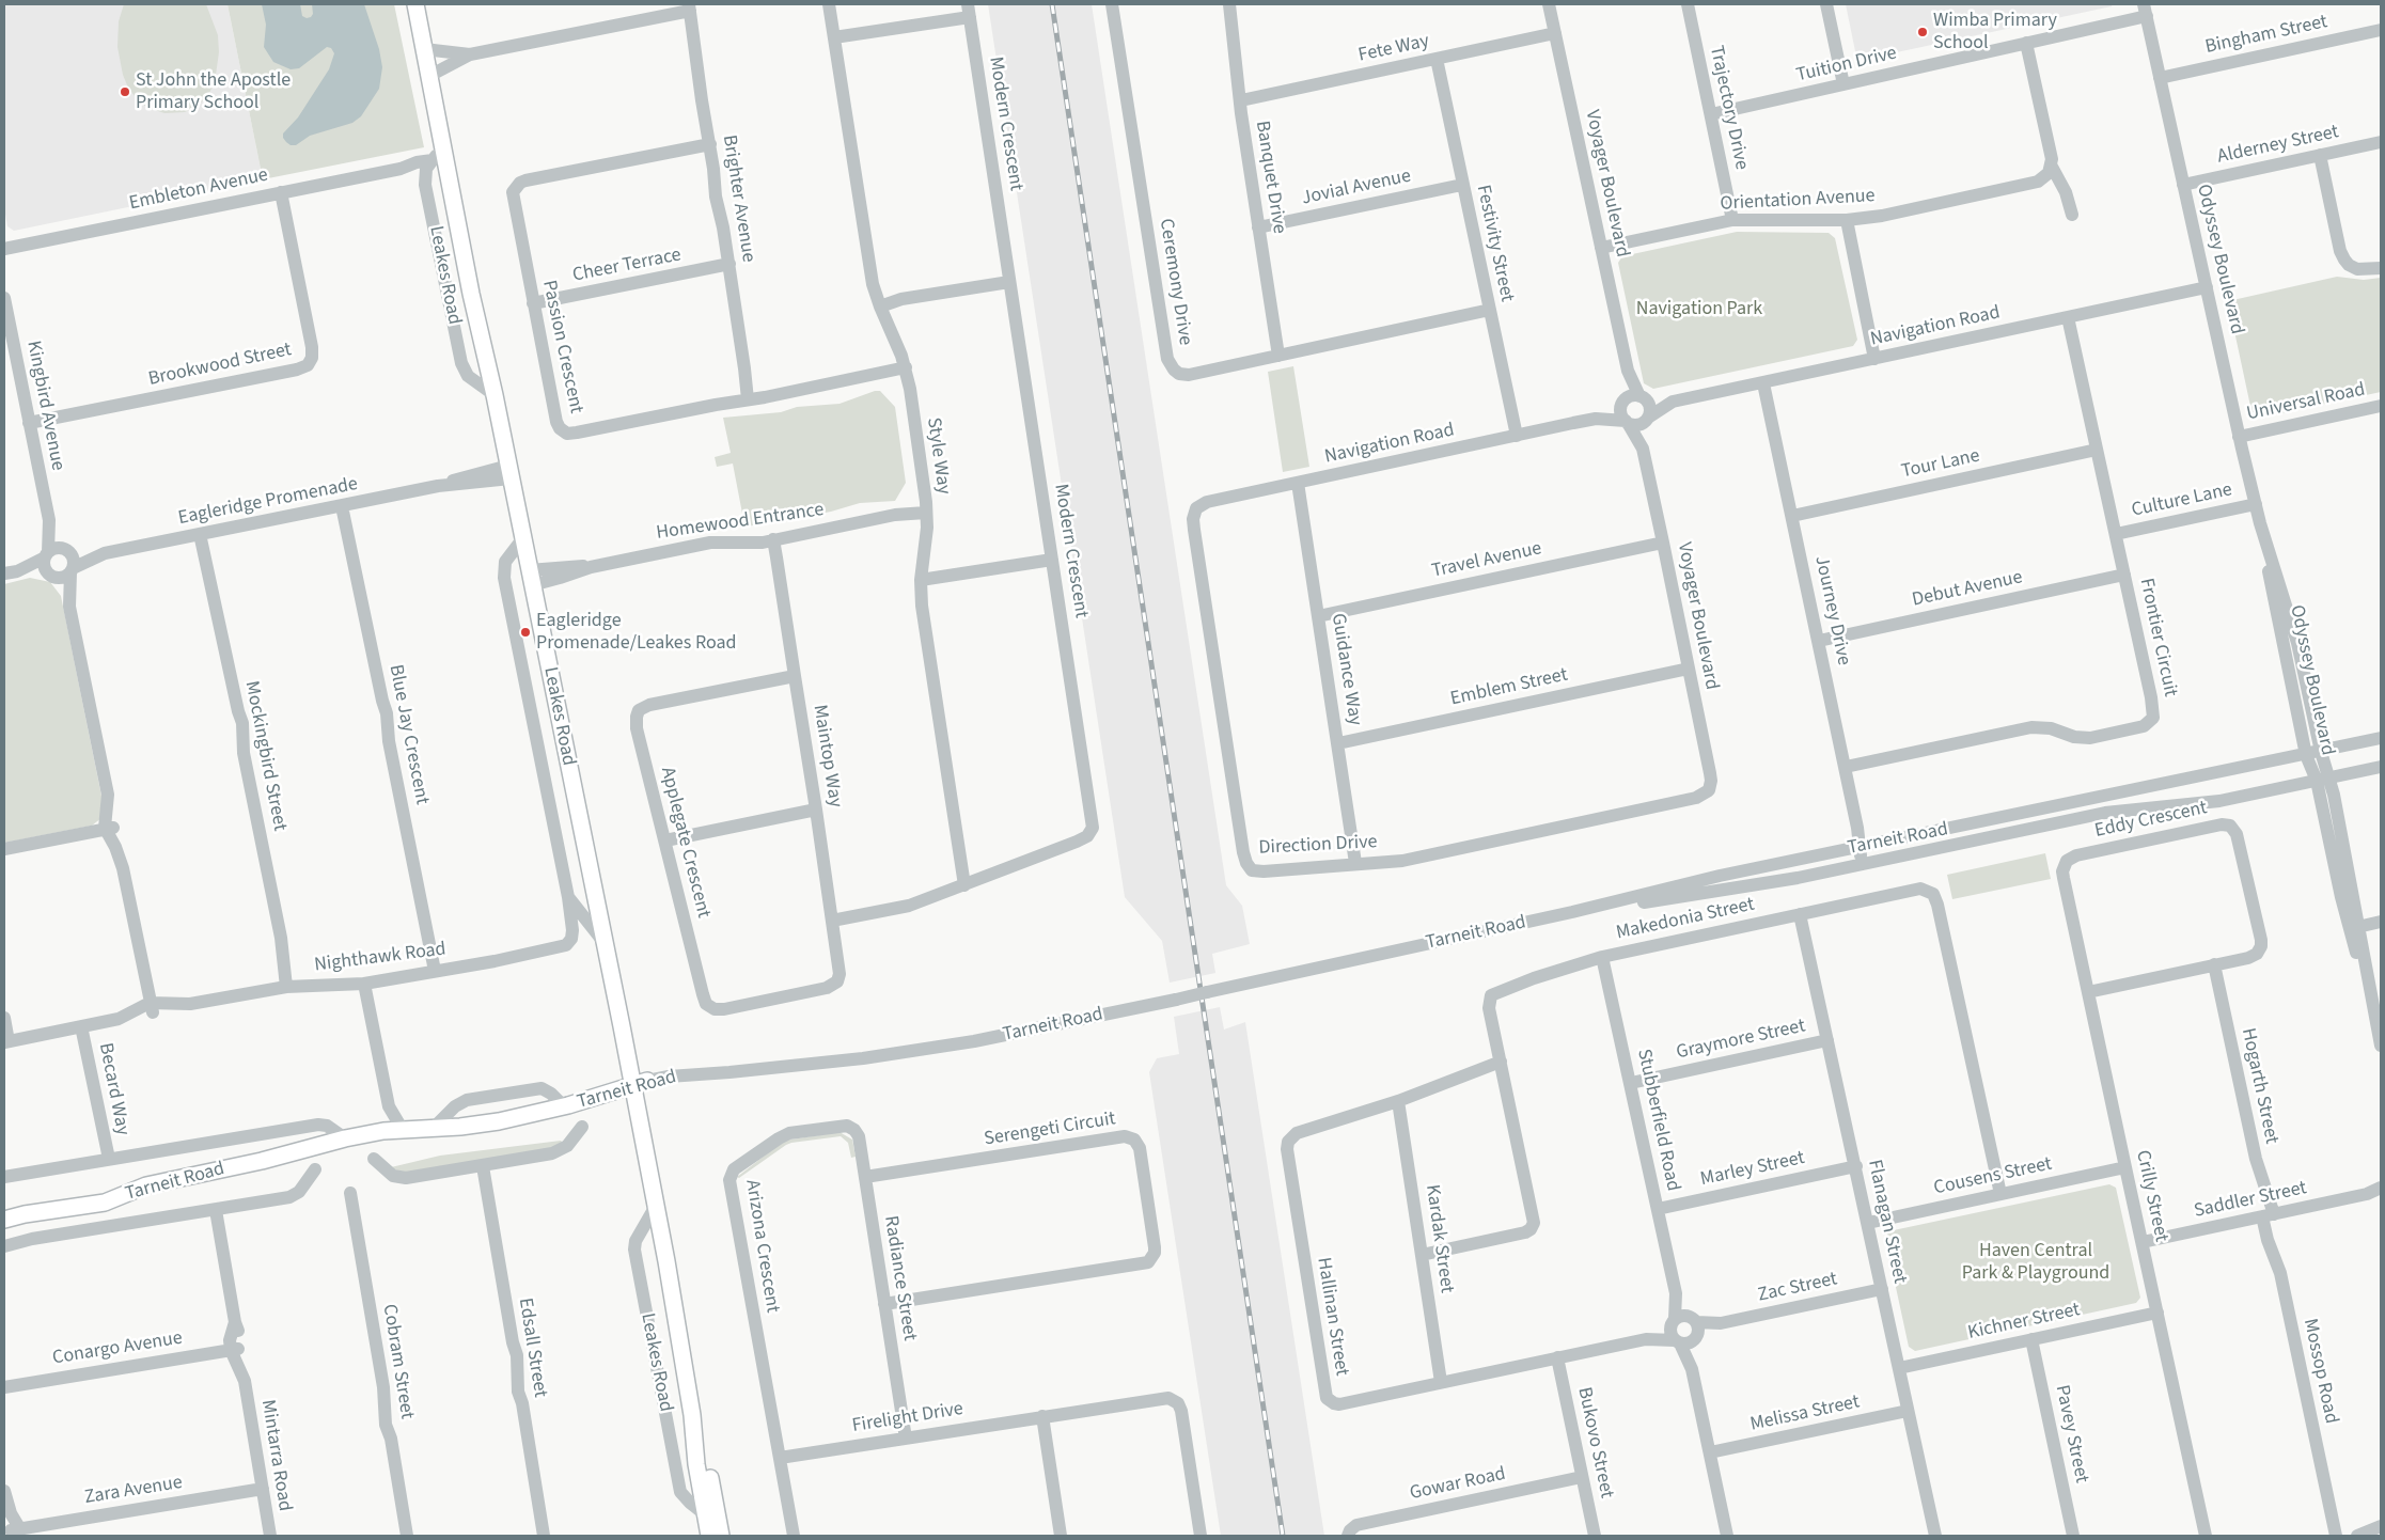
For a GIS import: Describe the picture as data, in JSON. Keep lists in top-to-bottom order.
{
  "streets": {
    "main road": ["Leakes Road", "Tarneit Road"],
    "street": [
      "Bingham Street",
      "Fete Way",
      "Tuition Drive",
      "Trajectory Drive",
      "Modern Crescent",
      "Alderney Street",
      "Banquet Drive",
      "Voyager Boulevard",
      "Jovial Avenue",
      "Embleton Avenue",
      "Brighter Avenue",
      "Orientation Avenue",
      "Festivity Street",
      "Odyssey Boulevard",
      "Cheer Terrace",
      "Ceremony Drive",
      "Navigation Road",
      "Passion Crescent",
      "Brookwood Street",
      "Universal Road",
      "Kingbird Avenue",
      "Style Way",
      "Tour Lane",
      "Culture Lane",
      "Eagleridge Promenade",
      "Homewood Entrance",
      "Travel Avenue",
      "Debut Avenue",
      "Journey Drive",
      "Frontier Circuit",
      "Guidance Way",
      "Emblem Street",
      "Blue Jay Crescent",
      "Mockingbird Street",
      "Maintop Way",
      "Eddy Crescent",
      "Applegate Crescent",
      "Direction Drive",
      "Makedonia Street",
      "Nighthawk Road",
      "Graymore Street",
      "Hogarth Street",
      "Becard Way",
      "Stubberfield Road",
      "Serengeti Circuit",
      "Marley Street",
      "Cousens Street",
      "Crilly Street",
      "Saddler Street",
      "Flanagan Street",
      "Kardak Street",
      "Arizona Crescent",
      "Radiance Street",
      "Zac Street",
      "Hallinan Street",
      "Kichner Street",
      "Edsall Street",
      "Conargo Avenue",
      "Cobram Street",
      "Mossop Road",
      "Melissa Street",
      "Firelight Drive",
      "Pavey Street",
      "Bukovo Street",
      "Mintarra Road",
      "Gowar Road",
      "Zara Avenue"
    ]
  },
  "crossings": [
    ["Bingham Street", "Odyssey Boulevard"],
    ["Fete Way", "Banquet Drive"],
    ["Fete Way", "Voyager Boulevard"],
    ["Fete Way", "Festivity Street"],
    ["Tuition Drive", "Trajectory Drive"],
    ["Tuition Drive", "Odyssey Boulevard"],
    ["Trajectory Drive", "Orientation Avenue"],
    ["Modern Crescent", "Style Way"],
    ["Modern Crescent", "Maintop Way"],
    ["Alderney Street", "Odyssey Boulevard"],
    ["Banquet Drive", "Jovial Avenue"],
    ["Banquet Drive", "Ceremony Drive"],
    ["Voyager Boulevard", "Orientation Avenue"],
    ["Voyager Boulevard", "Navigation Road"],
    ["Voyager Boulevard", "Travel Avenue"],
    ["Voyager Boulevard", "Emblem Street"],
    ["Voyager Boulevard", "Direction Drive"],
    ["Jovial Avenue", "Festivity Street"],
    ["Embleton Avenue", "Leakes Road"],
    ["Embleton Avenue", "Brookwood Street"],
    ["Brighter Avenue", "Cheer Terrace"],
    ["Brighter Avenue", "Passion Crescent"],
    ["Festivity Street", "Ceremony Drive"],
    ["Festivity Street", "Navigation Road"],
    ["Odyssey Boulevard", "Navigation Road"],
    ["Odyssey Boulevard", "Universal Road"],
    ["Odyssey Boulevard", "Culture Lane"],
    ["Odyssey Boulevard", "Tarneit Road"],
    ["Cheer Terrace", "Passion Crescent"],
    ["Leakes Road", "Eagleridge Promenade"],
    ["Leakes Road", "Homewood Entrance"],
    ["Leakes Road", "Tarneit Road"],
    ["Leakes Road", "Nighthawk Road"],
    ["Navigation Road", "Journey Drive"],
    ["Navigation Road", "Frontier Circuit"],
    ["Navigation Road", "Guidance Way"],
    ["Navigation Road", "Direction Drive"],
    ["Passion Crescent", "Style Way"],
    ["Brookwood Street", "Kingbird Avenue"],
    ["Kingbird Avenue", "Eagleridge Promenade"],
    ["Style Way", "Homewood Entrance"],
    ["Tour Lane", "Journey Drive"],
    ["Tour Lane", "Frontier Circuit"],
    ["Culture Lane", "Frontier Circuit"],
    ["Eagleridge Promenade", "Blue Jay Crescent"],
    ["Eagleridge Promenade", "Mockingbird Street"],
    ["Homewood Entrance", "Maintop Way"],
    ["Travel Avenue", "Guidance Way"],
    ["Debut Avenue", "Journey Drive"],
    ["Debut Avenue", "Frontier Circuit"],
    ["Journey Drive", "Frontier Circuit"],
    ["Journey Drive", "Tarneit Road"],
    ["Guidance Way", "Emblem Street"],
    ["Guidance Way", "Direction Drive"],
    ["Blue Jay Crescent", "Nighthawk Road"],
    ["Mockingbird Street", "Nighthawk Road"],
    ["Maintop Way", "Applegate Crescent"],
    ["Eddy Crescent", "Hogarth Street"],
    ["Eddy Crescent", "Crilly Street"],
    ["Tarneit Road", "Becard Way"],
    ["Tarneit Road", "Edsall Street"],
    ["Tarneit Road", "Mintarra Road"],
    ["Makedonia Street", "Stubberfield Road"],
    ["Makedonia Street", "Cousens Street"],
    ["Makedonia Street", "Flanagan Street"],
    ["Makedonia Street", "Kardak Street"],
    ["Makedonia Street", "Hallinan Street"],
    ["Nighthawk Road", "Becard Way"],
    ["Graymore Street", "Stubberfield Road"],
    ["Graymore Street", "Flanagan Street"],
    ["Hogarth Street", "Saddler Street"],
    ["Hogarth Street", "Mossop Road"],
    ["Stubberfield Road", "Marley Street"],
    ["Stubberfield Road", "Zac Street"],
    ["Stubberfield Road", "Hallinan Street"],
    ["Stubberfield Road", "Melissa Street"],
    ["Serengeti Circuit", "Radiance Street"],
    ["Marley Street", "Flanagan Street"],
    ["Cousens Street", "Crilly Street"],
    ["Cousens Street", "Flanagan Street"],
    ["Crilly Street", "Saddler Street"],
    ["Crilly Street", "Kichner Street"],
    ["Saddler Street", "Mossop Road"],
    ["Flanagan Street", "Zac Street"],
    ["Flanagan Street", "Kichner Street"],
    ["Flanagan Street", "Melissa Street"],
    ["Kardak Street", "Hallinan Street"],
    ["Arizona Crescent", "Radiance Street"],
    ["Arizona Crescent", "Firelight Drive"],
    ["Radiance Street", "Firelight Drive"],
    ["Zac Street", "Hallinan Street"],
    ["Hallinan Street", "Bukovo Street"],
    ["Kichner Street", "Pavey Street"],
    ["Conargo Avenue", "Mintarra Road"],
    ["Bukovo Street", "Gowar Road"],
    ["Mintarra Road", "Zara Avenue"]
  ],
  "parks": ["Navigation Park", "Haven Central Park & Playground"],
  "places": ["Wimba Primary School", "St John the Apostle Primary School", "Eagleridge Promenade/Leakes Road"]
}
